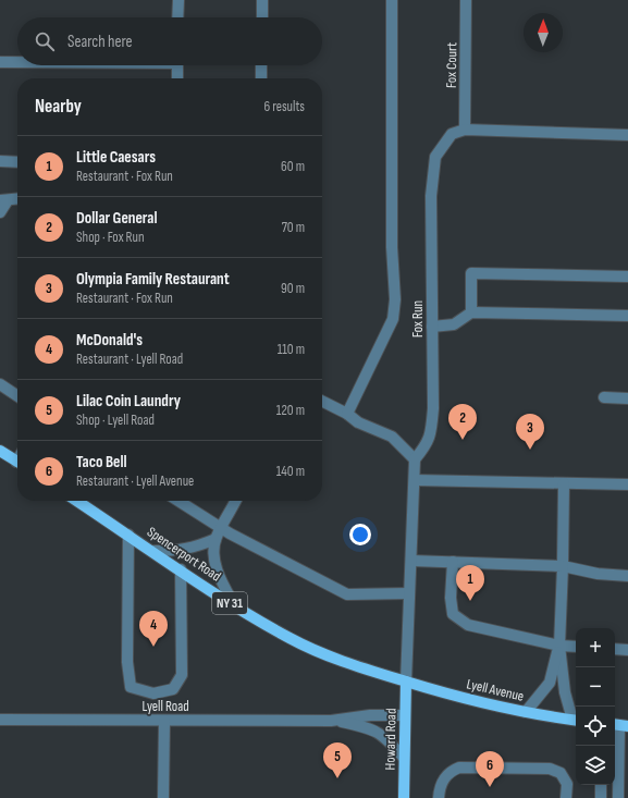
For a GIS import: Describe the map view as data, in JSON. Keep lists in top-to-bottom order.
{
  "streets": {
    "main road": [
      "Spencerport Road",
      "NY 31",
      "Lyell Avenue",
      "Howard Road"
    ],
    "street": ["Fox Court", "Fox Run", "Lyell Road"]
  },
  "crossings": [
    ["Fox Court", "Fox Run"],
    ["Spencerport Road", "Lyell Avenue"],
    ["Spencerport Road", "Howard Road"],
    ["Lyell Avenue", "Howard Road"],
    ["Lyell Road", "Howard Road"]
  ],
  "north": "top",
  "page": {
    "search": "Search here",
    "heading": ["Nearby", "6 results"],
    "list": [
      {
        "mark": "1",
        "name": "Little Caesars",
        "note": "Restaurant · Fox Run",
        "value": "60 m"
      },
      {
        "mark": "2",
        "name": "Dollar General",
        "note": "Shop · Fox Run",
        "value": "70 m"
      },
      {
        "mark": "3",
        "name": "Olympia Family Restaurant",
        "note": "Restaurant · Fox Run",
        "value": "90 m"
      },
      {
        "mark": "4",
        "name": "McDonald's",
        "note": "Restaurant · Lyell Road",
        "value": "110 m"
      },
      {
        "mark": "5",
        "name": "Lilac Coin Laundry",
        "note": "Shop · Lyell Road",
        "value": "120 m"
      },
      {
        "mark": "6",
        "name": "Taco Bell",
        "note": "Restaurant · Lyell Avenue",
        "value": "140 m"
      }
    ],
    "pins": [
      "2",
      "3",
      "1",
      "4",
      "5",
      "6"
    ],
    "map_buttons": ["+", "−"]
  }
}
